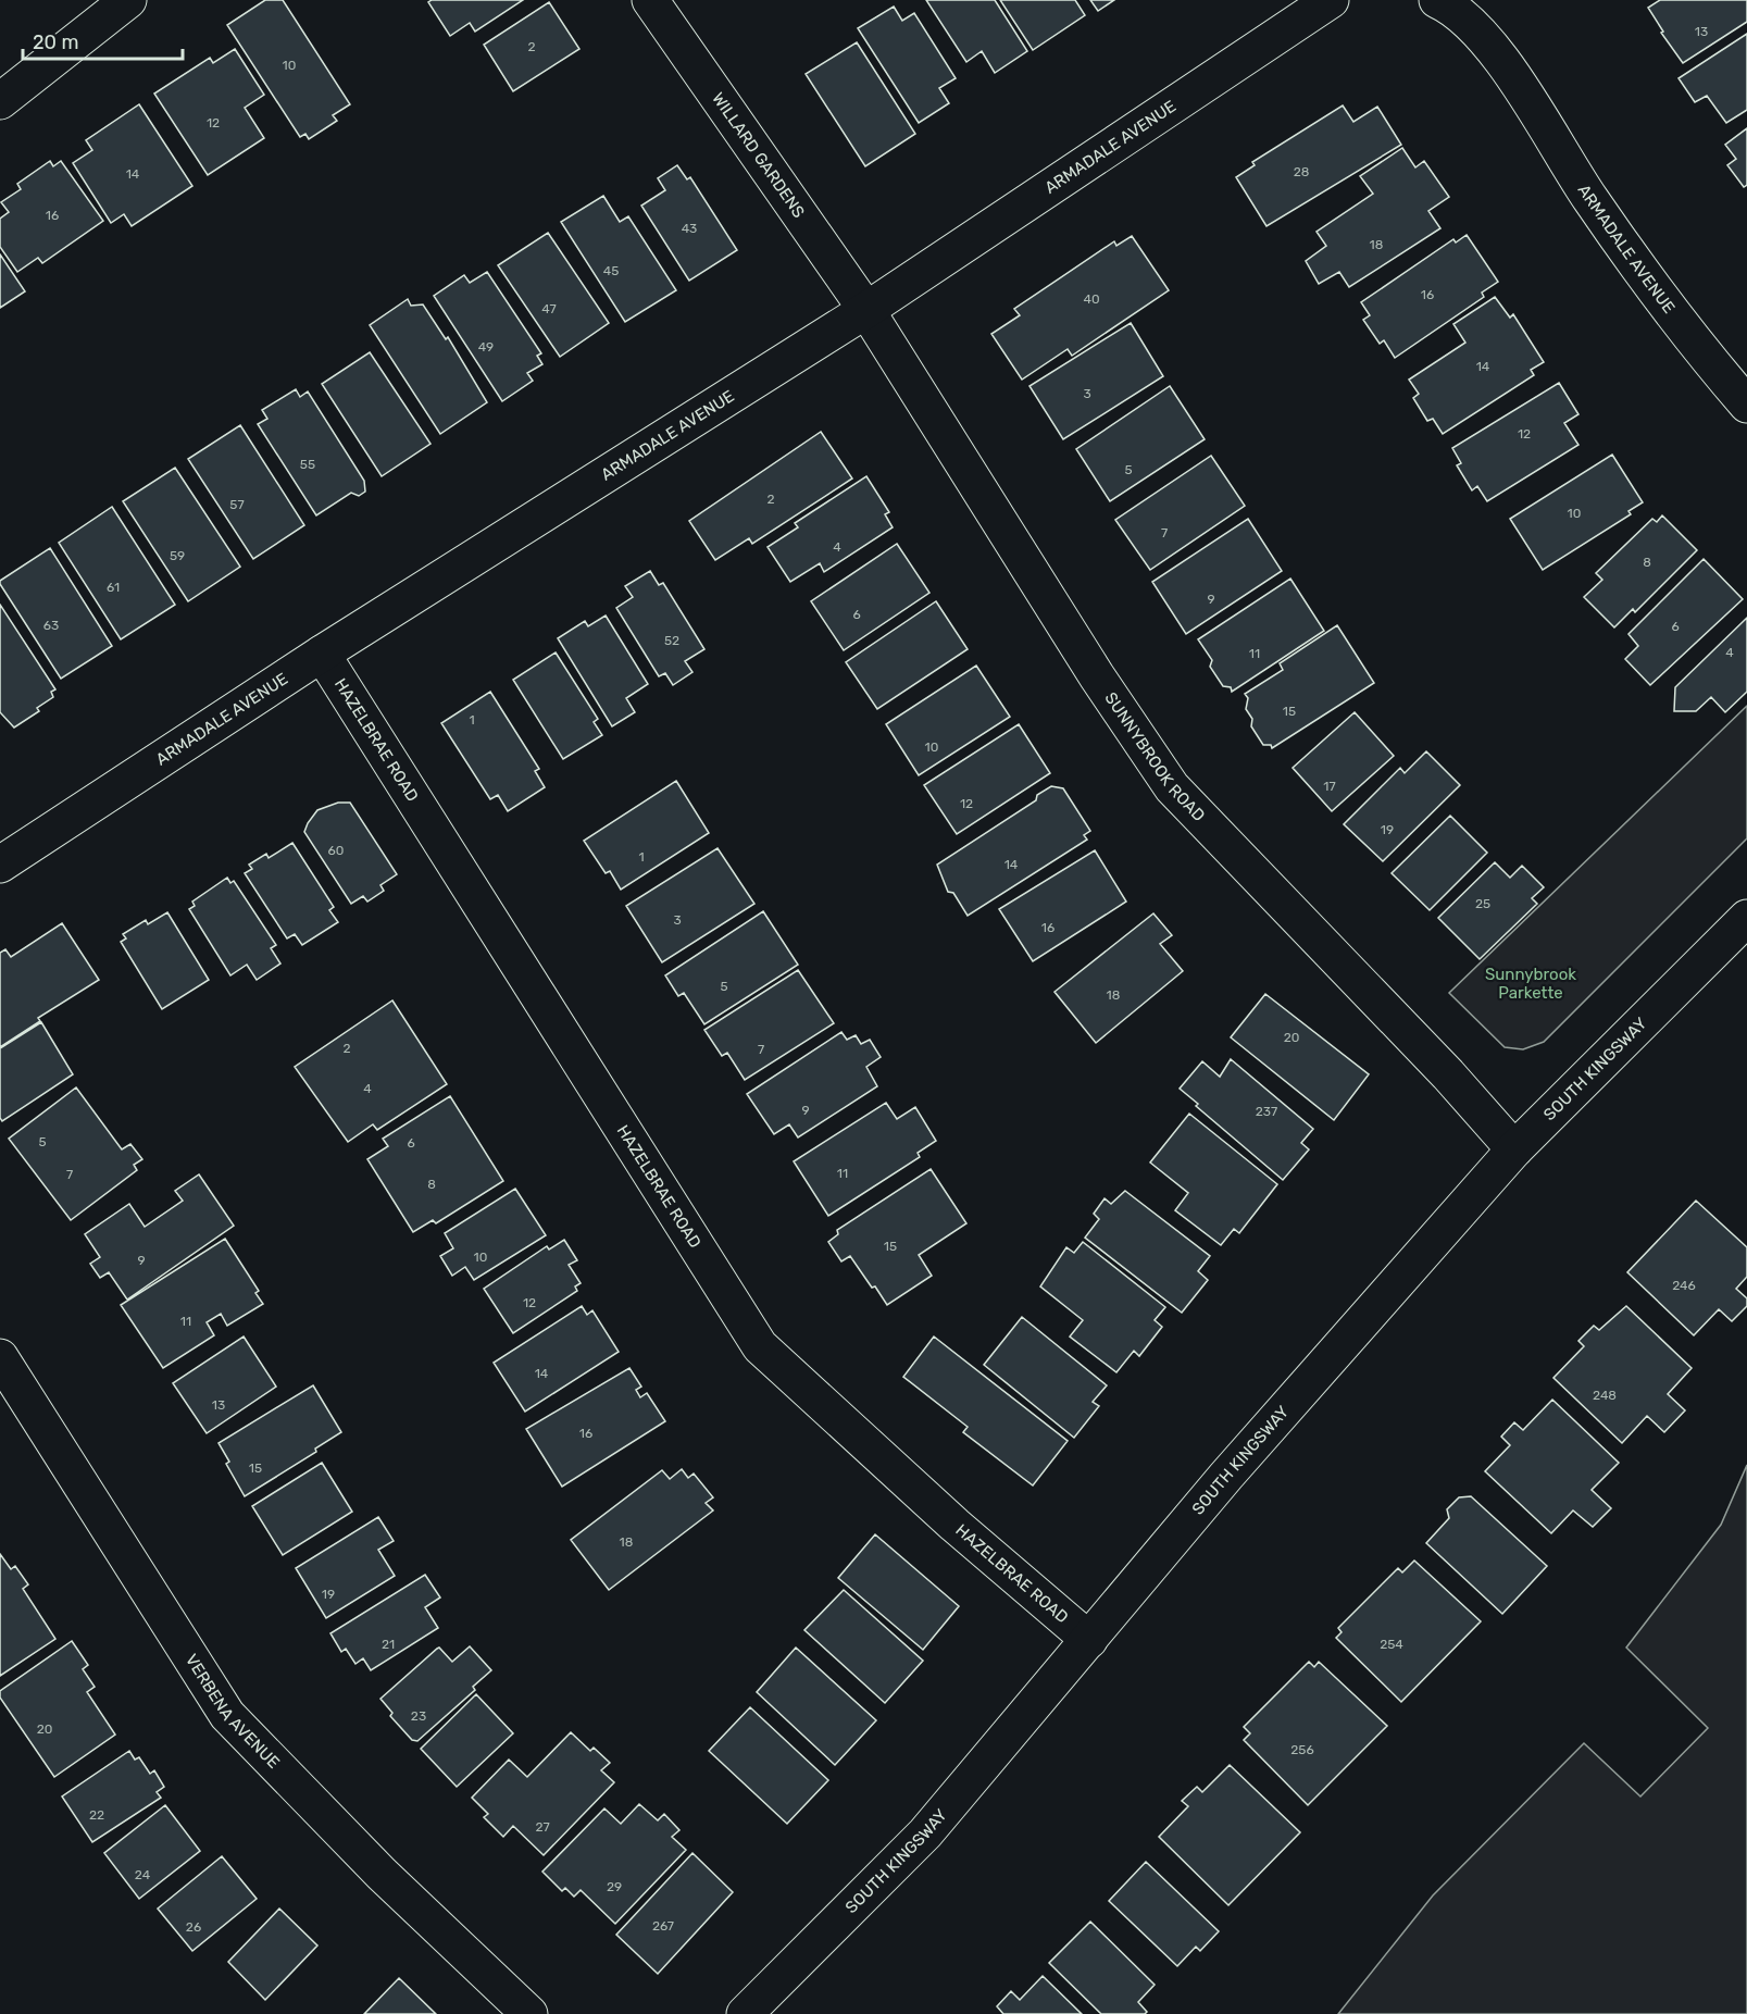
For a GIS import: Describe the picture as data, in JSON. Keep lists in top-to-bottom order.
{
  "streets": {
    "street": [
      "ARMADALE AVENUE",
      "WILLARD GARDENS",
      "HAZELBRAE ROAD",
      "SUNNYBROOK ROAD",
      "SOUTH KINGSWAY",
      "VERBENA AVENUE"
    ]
  },
  "crossings": [
    ["ARMADALE AVENUE", "WILLARD GARDENS"],
    ["ARMADALE AVENUE", "HAZELBRAE ROAD"],
    ["ARMADALE AVENUE", "SUNNYBROOK ROAD"],
    ["WILLARD GARDENS", "SUNNYBROOK ROAD"],
    ["HAZELBRAE ROAD", "SOUTH KINGSWAY"],
    ["SUNNYBROOK ROAD", "SOUTH KINGSWAY"]
  ],
  "parks": ["Sunnybrook Parkette"],
  "house_numbers": [
    "13",
    "2",
    "10",
    "12",
    "28",
    "14",
    "16",
    "43",
    "18",
    "45",
    "16",
    "40",
    "47",
    "49",
    "14",
    "3",
    "12",
    "55",
    "5",
    "2",
    "57",
    "10",
    "7",
    "4",
    "59",
    "8",
    "61",
    "9",
    "6",
    "63",
    "6",
    "52",
    "4",
    "11",
    "15",
    "1",
    "10",
    "17",
    "12",
    "19",
    "60",
    "1",
    "14",
    "25",
    "3",
    "16",
    "5",
    "18",
    "20",
    "2",
    "7",
    "4",
    "9",
    "237",
    "5",
    "6",
    "11",
    "7",
    "8",
    "15",
    "10",
    "9",
    "246",
    "12",
    "11",
    "14",
    "248",
    "13",
    "16",
    "15",
    "18",
    "19",
    "21",
    "254",
    "23",
    "20",
    "256",
    "22",
    "27",
    "24",
    "29",
    "267",
    "26"
  ],
  "scale_bar": "20 m"
}
